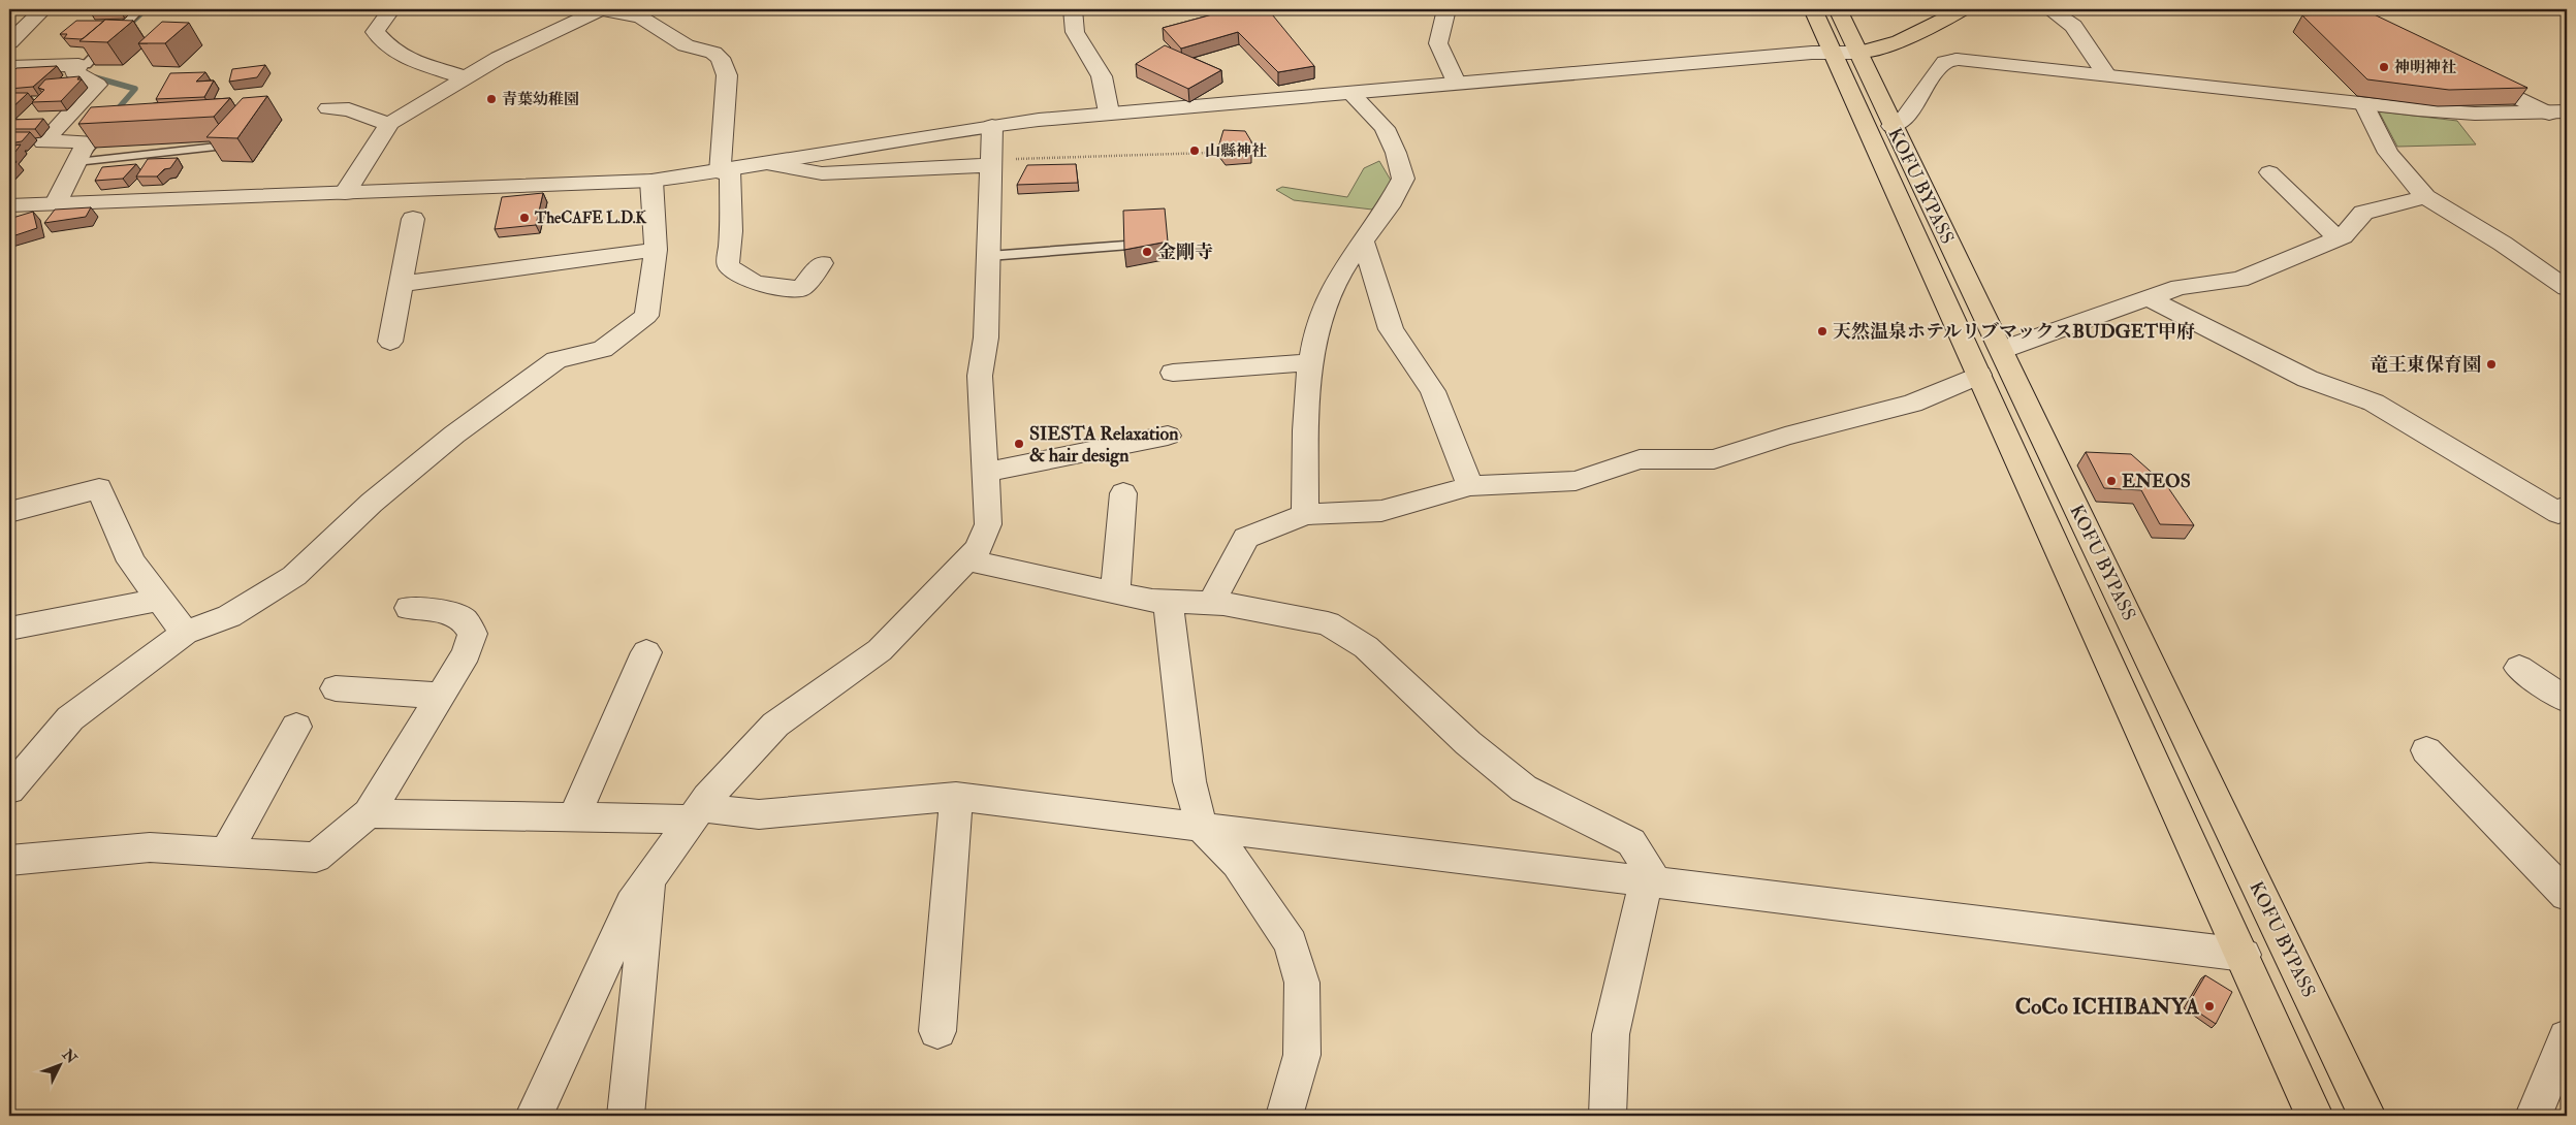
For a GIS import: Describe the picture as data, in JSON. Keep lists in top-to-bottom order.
{
  "streets": {
    "main road": ["KOFU BYPASS"]
  },
  "places": [
    "神明神社",
    "青葉幼稚園",
    "山縣神社",
    "TheCAFE L.D.K",
    "金剛寺",
    "天然温泉ホテルリブマックスBUDGET甲府",
    "竜王東保育園",
    "SIESTA Relaxation & hair design",
    "ENEOS",
    "CoCo ICHIBANYA"
  ],
  "north": "top right"
}
